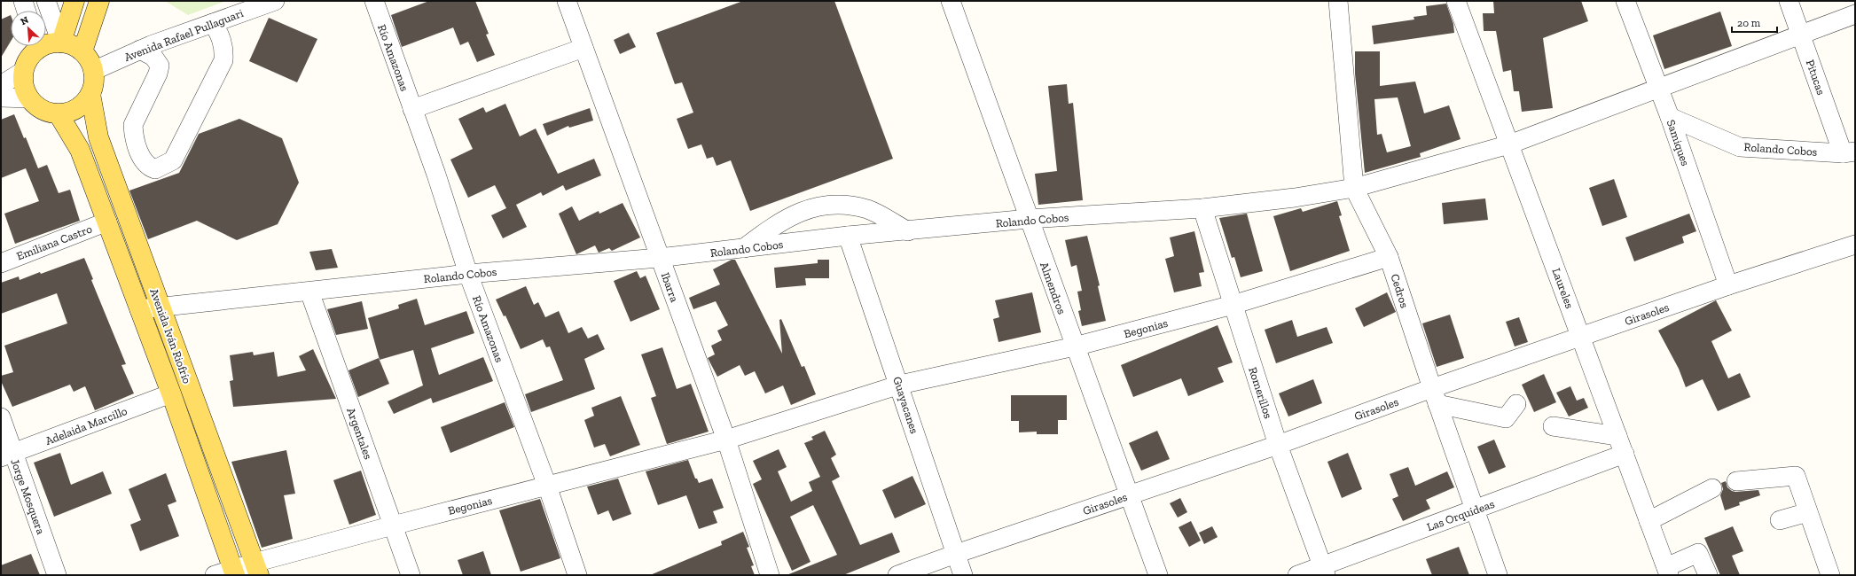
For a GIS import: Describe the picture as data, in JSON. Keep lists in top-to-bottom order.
{
  "streets": {
    "main road": ["Avenida Iván Riofrío"],
    "street": [
      "Avenida Rafael Pullaguari",
      "Río Amazonas",
      "Pitucas",
      "Samiques",
      "Rolando Cobos",
      "Emiliana Castro",
      "Ibarra",
      "Almendros",
      "Laureles",
      "Cedros",
      "Girasoles",
      "Begonias",
      "Romerillos",
      "Guayacanes",
      "Adelaida Marcillo",
      "Argentales",
      "Jorge Mosquera",
      "Las Orquídeas"
    ]
  },
  "crossings": [
    ["Río Amazonas", "Rolando Cobos"],
    ["Río Amazonas", "Begonias"],
    ["Pitucas", "Rolando Cobos"],
    ["Samiques", "Rolando Cobos"],
    ["Samiques", "Girasoles"],
    ["Rolando Cobos", "Ibarra"],
    ["Rolando Cobos", "Almendros"],
    ["Rolando Cobos", "Laureles"],
    ["Rolando Cobos", "Cedros"],
    ["Rolando Cobos", "Avenida Iván Riofrío"],
    ["Rolando Cobos", "Romerillos"],
    ["Rolando Cobos", "Guayacanes"],
    ["Rolando Cobos", "Argentales"],
    ["Emiliana Castro", "Avenida Iván Riofrío"],
    ["Ibarra", "Begonias"],
    ["Almendros", "Girasoles"],
    ["Almendros", "Begonias"],
    ["Laureles", "Girasoles"],
    ["Laureles", "Las Orquídeas"],
    ["Cedros", "Girasoles"],
    ["Cedros", "Begonias"],
    ["Cedros", "Las Orquídeas"],
    ["Girasoles", "Romerillos"],
    ["Girasoles", "Guayacanes"],
    ["Begonias", "Avenida Iván Riofrío"],
    ["Begonias", "Romerillos"],
    ["Begonias", "Guayacanes"],
    ["Begonias", "Argentales"],
    ["Avenida Iván Riofrío", "Adelaida Marcillo"],
    ["Romerillos", "Las Orquídeas"],
    ["Adelaida Marcillo", "Jorge Mosquera"]
  ],
  "scale_bar": "20 m",
  "north": "top left"
}
